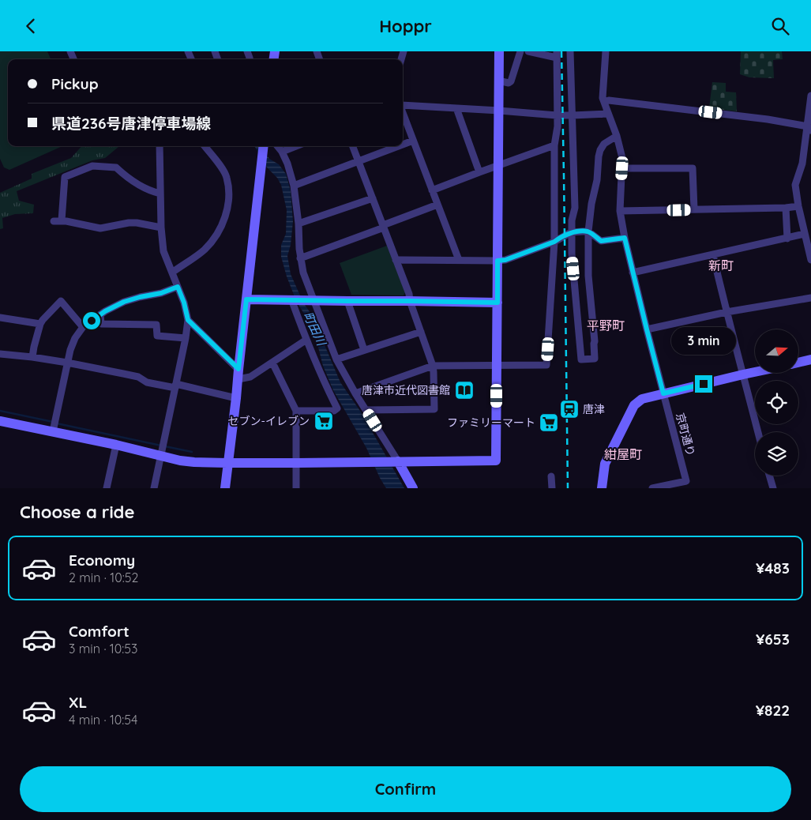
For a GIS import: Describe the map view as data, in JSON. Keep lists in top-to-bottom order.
{
  "streets": {
    "street": ["京町通り"]
  },
  "districts": ["新町", "平野町", "紺屋町"],
  "water": ["町田川"],
  "places": {
    "library": ["唐津市近代図書館"],
    "station": ["唐津"],
    "supermarket": ["セブン-イレブン", "ファミリーマート"]
  },
  "north": "right",
  "page": {
    "header": "Hoppr",
    "banner": ["Pickup", "県道236号唐津停車場線"],
    "bubble": "3 min",
    "heading": "Choose a ride",
    "list": [
      {
        "name": "Economy",
        "note": "2 min · 10:52",
        "value": "¥483"
      },
      {
        "name": "Comfort",
        "note": "3 min · 10:53",
        "value": "¥653"
      },
      {
        "name": "XL",
        "note": "4 min · 10:54",
        "value": "¥822"
      }
    ],
    "buttons": "Confirm"
  }
}
